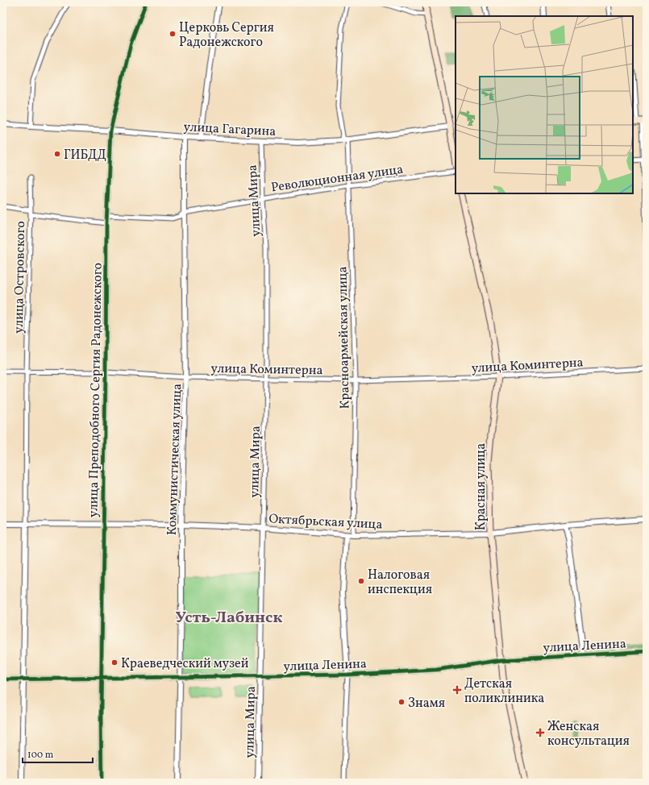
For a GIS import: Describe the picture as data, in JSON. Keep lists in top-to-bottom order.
{
  "streets": {
    "main road": ["улица Гагарина", "Красная улица"],
    "street": [
      "Революционная улица",
      "улица Мира",
      "улица Островского",
      "Красноармейская улица",
      "улица Коминтерна",
      "улица Преподобного Сергия Радонежского",
      "Коммунистическая улица",
      "Октябрьская улица",
      "улица Ленина"
    ]
  },
  "crossings": [
    ["улица Гагарина", "улица Мира"],
    ["улица Гагарина", "Красноармейская улица"],
    ["улица Гагарина", "улица Преподобного Сергия Радонежского"],
    ["улица Гагарина", "Коммунистическая улица"],
    ["Революционная улица", "улица Мира"],
    ["Революционная улица", "Красноармейская улица"],
    ["Революционная улица", "улица Преподобного Сергия Радонежского"],
    ["Революционная улица", "Коммунистическая улица"],
    ["улица Мира", "улица Коминтерна"],
    ["улица Мира", "Октябрьская улица"],
    ["улица Мира", "улица Ленина"],
    ["улица Островского", "улица Коминтерна"],
    ["улица Островского", "Октябрьская улица"],
    ["улица Островского", "улица Ленина"],
    ["Красноармейская улица", "улица Коминтерна"],
    ["Красноармейская улица", "Октябрьская улица"],
    ["улица Коминтерна", "улица Преподобного Сергия Радонежского"],
    ["улица Коминтерна", "Коммунистическая улица"],
    ["улица Коминтерна", "Красная улица"],
    ["улица Преподобного Сергия Радонежского", "Октябрьская улица"],
    ["улица Преподобного Сергия Радонежского", "улица Ленина"],
    ["Коммунистическая улица", "Октябрьская улица"],
    ["Коммунистическая улица", "улица Ленина"],
    ["Красная улица", "Октябрьская улица"],
    ["Красная улица", "улица Ленина"]
  ],
  "districts": ["Усть-Лабинск"],
  "places": {
    "other": [
      "Церковь Сергия Радонежского",
      "ГИБДД",
      "Налоговая инспекция",
      "Краеведческий музей",
      "Знамя"
    ],
    "health": ["Детская поликлиника", "Женская консультация"]
  },
  "scale_bar": "100 m"
}
